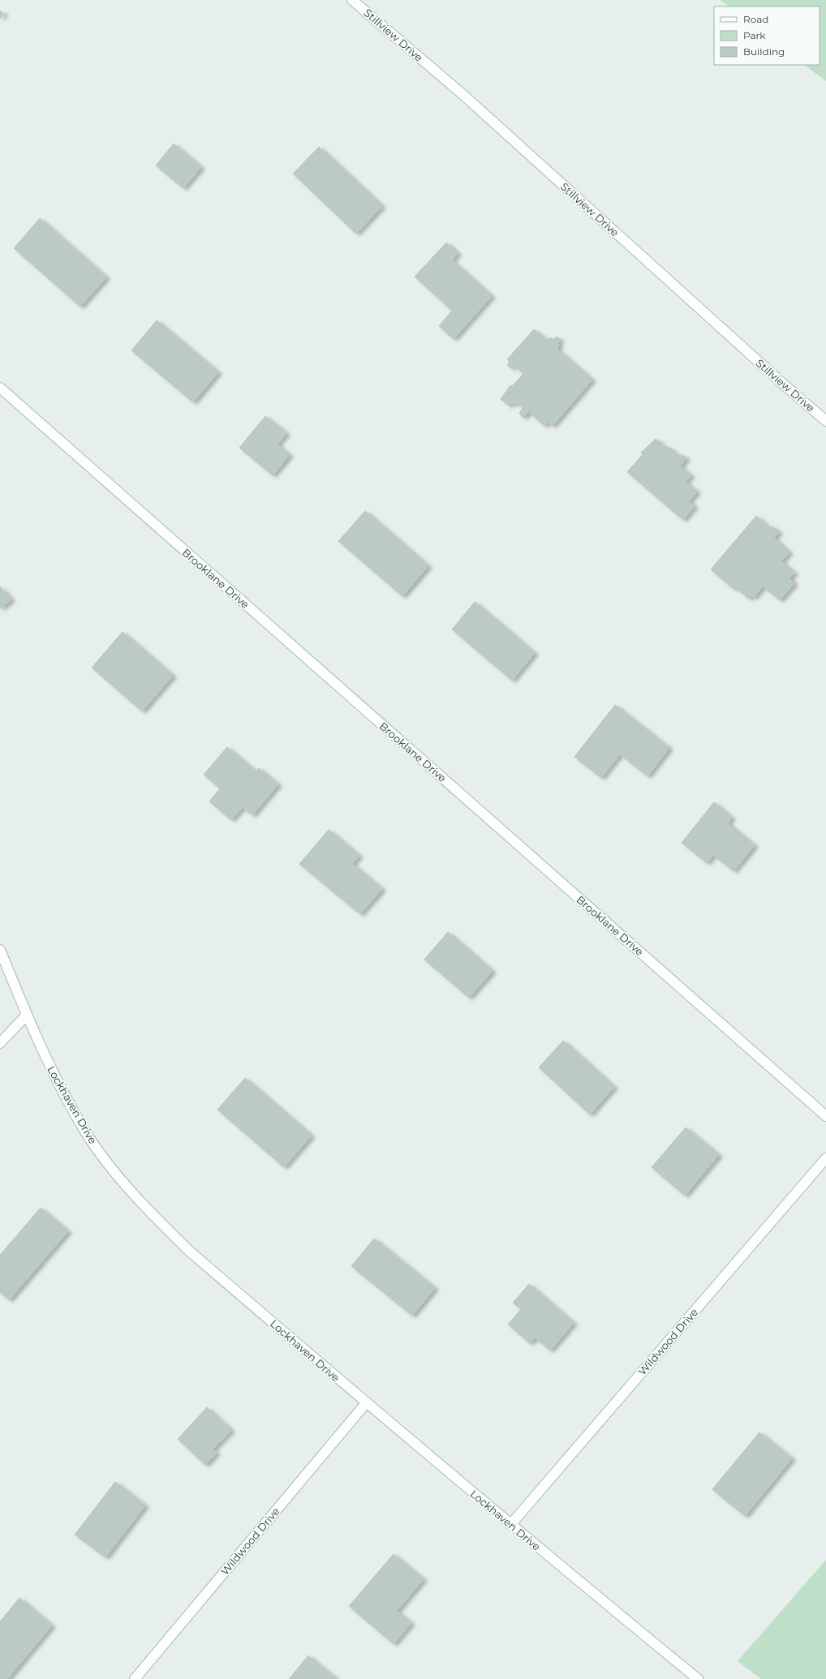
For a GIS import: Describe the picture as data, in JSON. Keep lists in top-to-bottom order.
{
  "streets": {
    "street": [
      "Stillview Drive",
      "Brooklane Drive",
      "Lockhaven Drive",
      "Wildwood Drive"
    ]
  },
  "crossings": [
    ["Lockhaven Drive", "Wildwood Drive"]
  ],
  "legend": ["Road", "Park", "Building"]
}
